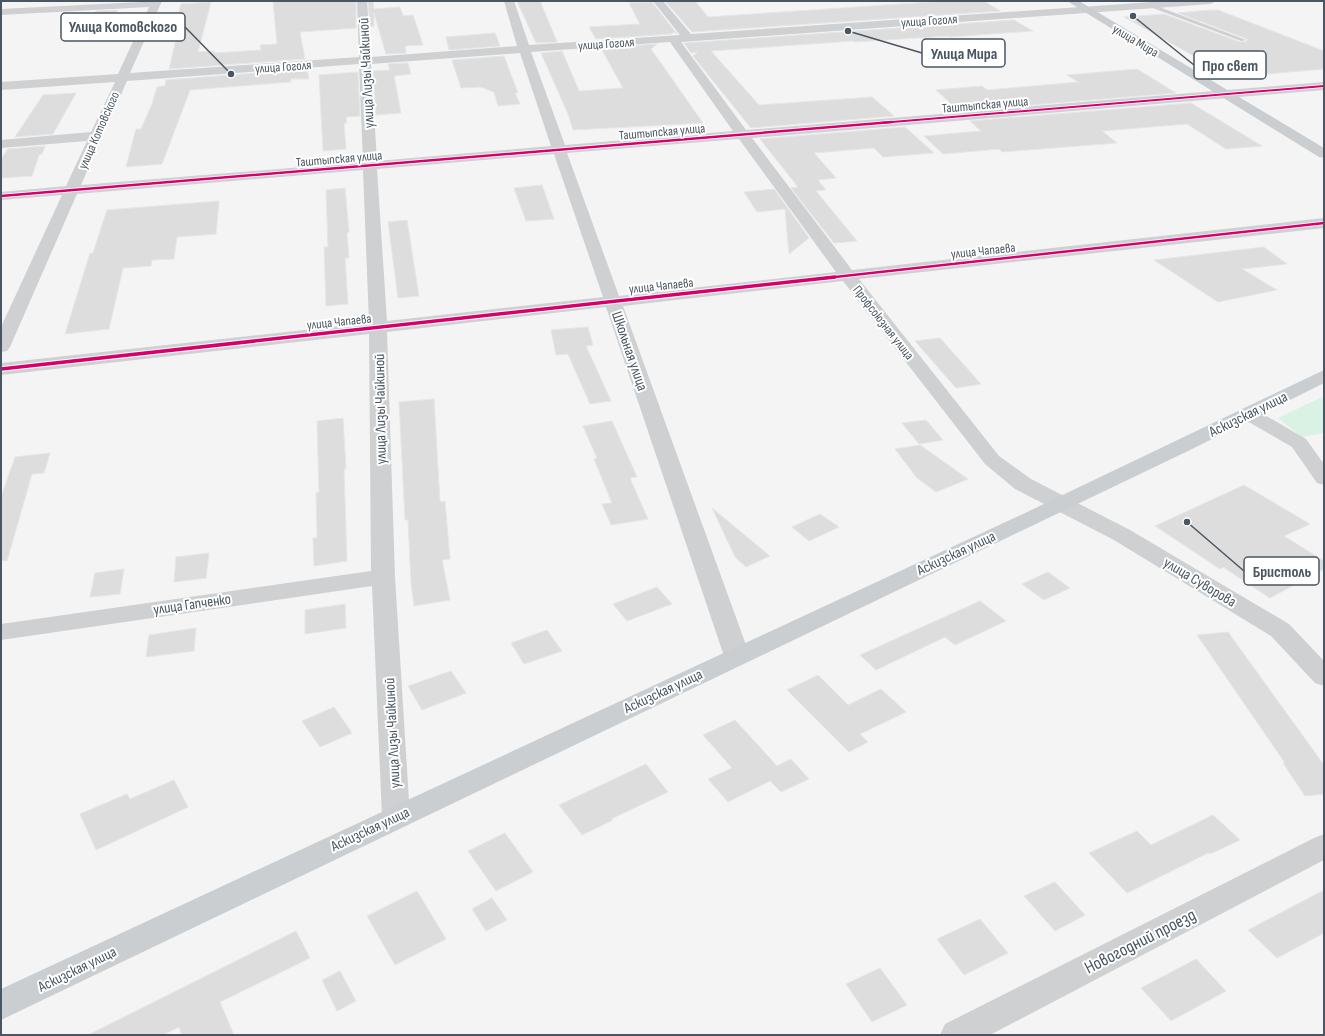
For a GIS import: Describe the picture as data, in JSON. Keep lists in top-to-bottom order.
{
  "streets": {
    "main road": ["улица Мира", "Аскизская улица"],
    "street": [
      "улица Гоголя",
      "улица Лизы Чайкиной",
      "Таштыпская улица",
      "улица Котовского",
      "улица Чапаева",
      "Профсоюзная улица",
      "Школьная улица",
      "улица Суворова",
      "улица Гапченко",
      "Новогодний проезд"
    ]
  },
  "crossings": [
    ["улица Гоголя", "улица Мира"],
    ["улица Гоголя", "улица Лизы Чайкиной"],
    ["улица Гоголя", "улица Котовского"],
    ["улица Гоголя", "Профсоюзная улица"],
    ["улица Гоголя", "Школьная улица"],
    ["улица Мира", "Таштыпская улица"],
    ["улица Лизы Чайкиной", "Таштыпская улица"],
    ["улица Лизы Чайкиной", "улица Чапаева"],
    ["улица Лизы Чайкиной", "Аскизская улица"],
    ["улица Лизы Чайкиной", "улица Гапченко"],
    ["Таштыпская улица", "улица Котовского"],
    ["Таштыпская улица", "Профсоюзная улица"],
    ["Таштыпская улица", "Школьная улица"],
    ["улица Чапаева", "Профсоюзная улица"],
    ["улица Чапаева", "Школьная улица"],
    ["Профсоюзная улица", "Аскизская улица"],
    ["Профсоюзная улица", "улица Суворова"],
    ["Школьная улица", "Аскизская улица"],
    ["Аскизская улица", "улица Суворова"]
  ],
  "places": [
    "Про свет",
    "Улица Мира",
    "Улица Котовского",
    "Бристоль"
  ]
}
